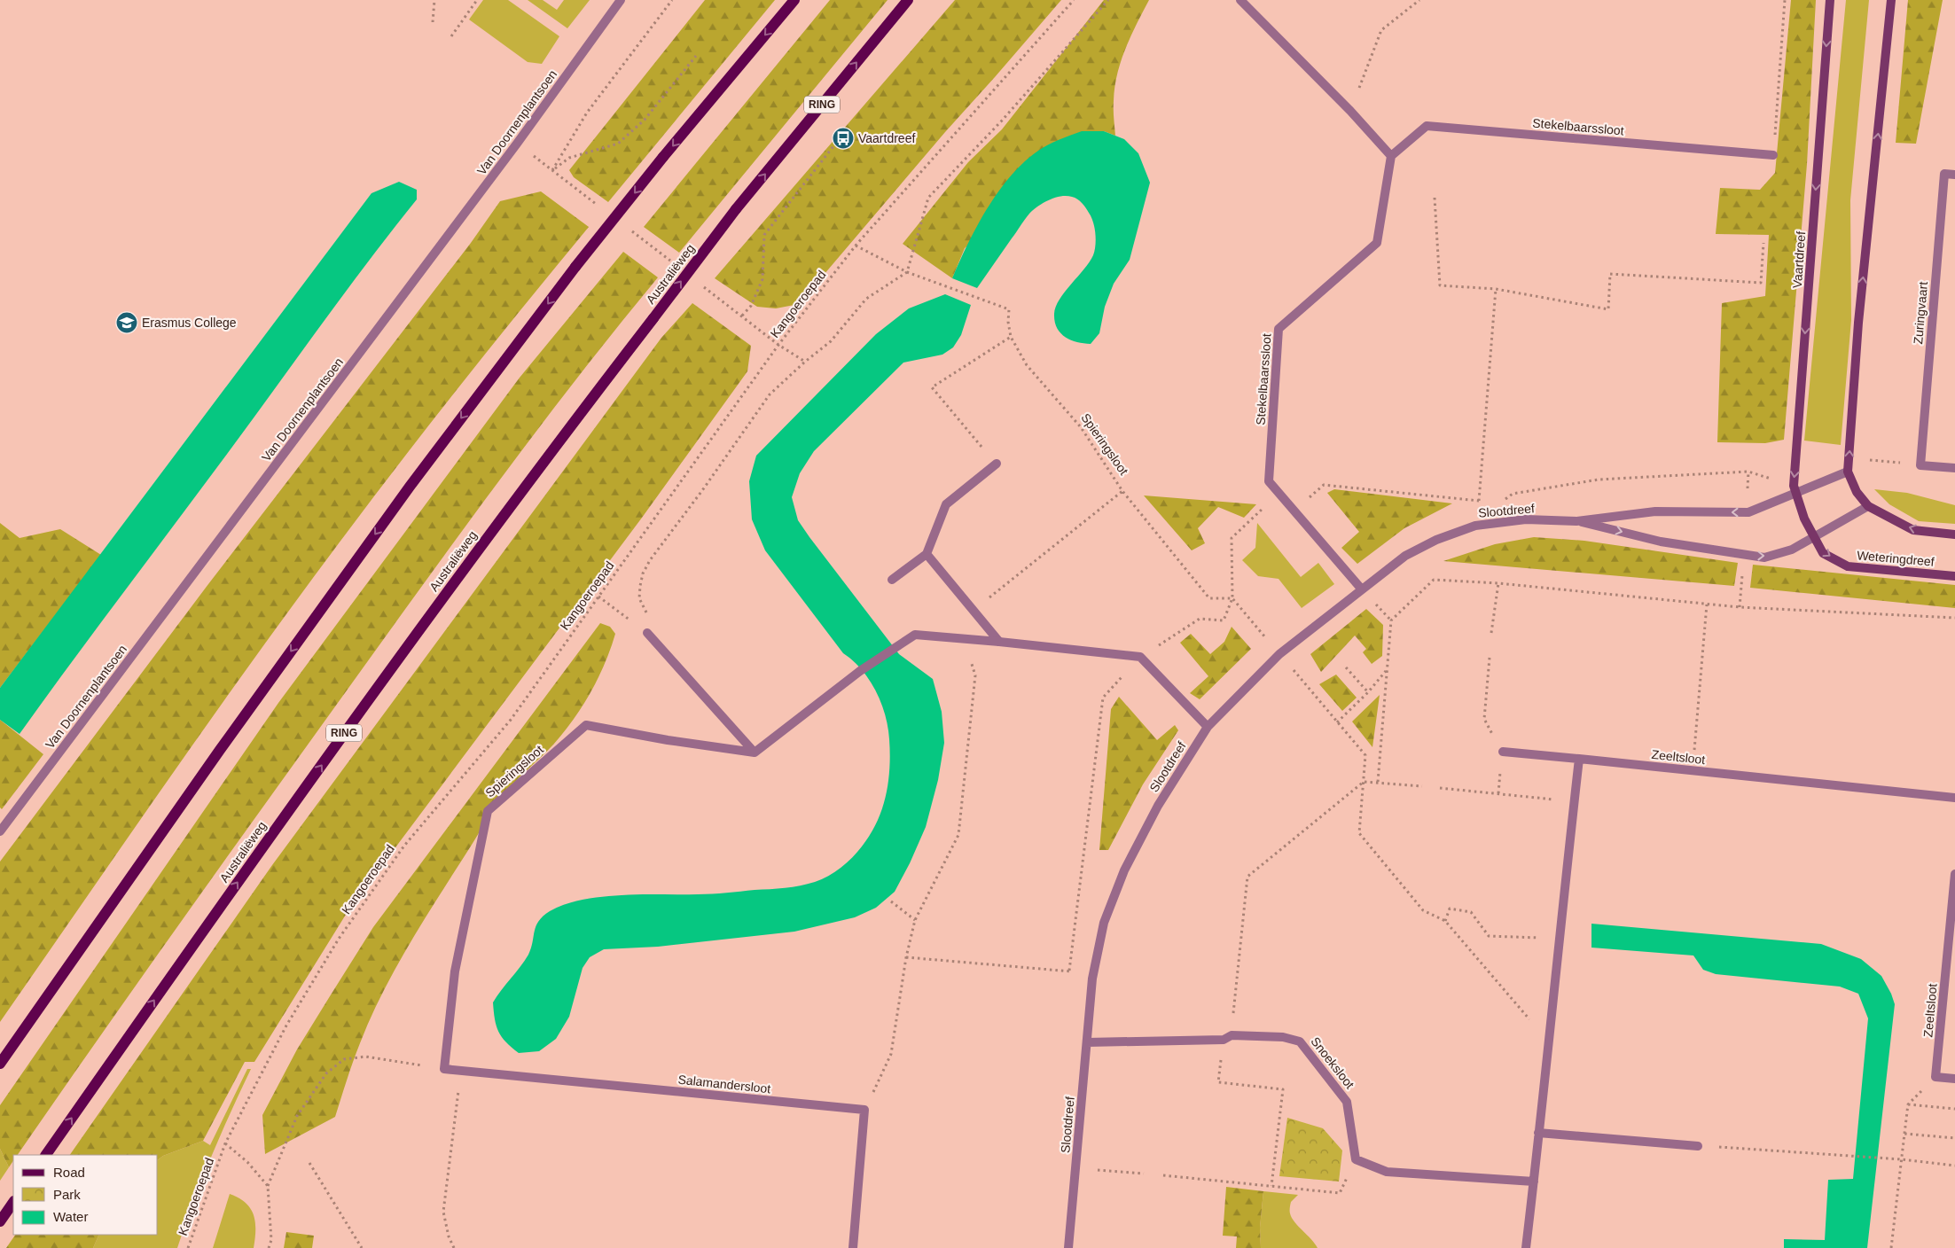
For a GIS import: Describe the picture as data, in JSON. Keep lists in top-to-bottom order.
{
  "streets": {
    "main road": ["RING", "Australiëweg"],
    "street": [
      "Van Doornenplantsoen",
      "Stekelbaarssloot",
      "Vaartdreef",
      "Zuringvaart",
      "Spieringsloot",
      "Slootdreef",
      "Weteringdreef",
      "Zeeltsloot",
      "Snoeksloot",
      "Salamandersloot"
    ],
    "path": ["Kangoeroepad"]
  },
  "crossings": [
    ["Stekelbaarssloot", "Slootdreef"],
    ["Vaartdreef", "Slootdreef"],
    ["Vaartdreef", "Weteringdreef"],
    ["Kangoeroepad", "Spieringsloot"],
    ["Spieringsloot", "Slootdreef"],
    ["Spieringsloot", "Salamandersloot"],
    ["Slootdreef", "Weteringdreef"],
    ["Slootdreef", "Snoeksloot"]
  ],
  "places": {
    "bus stop": ["Vaartdreef"],
    "school or university": ["Erasmus College"]
  },
  "legend": ["Road", "Park", "Water"]
}
